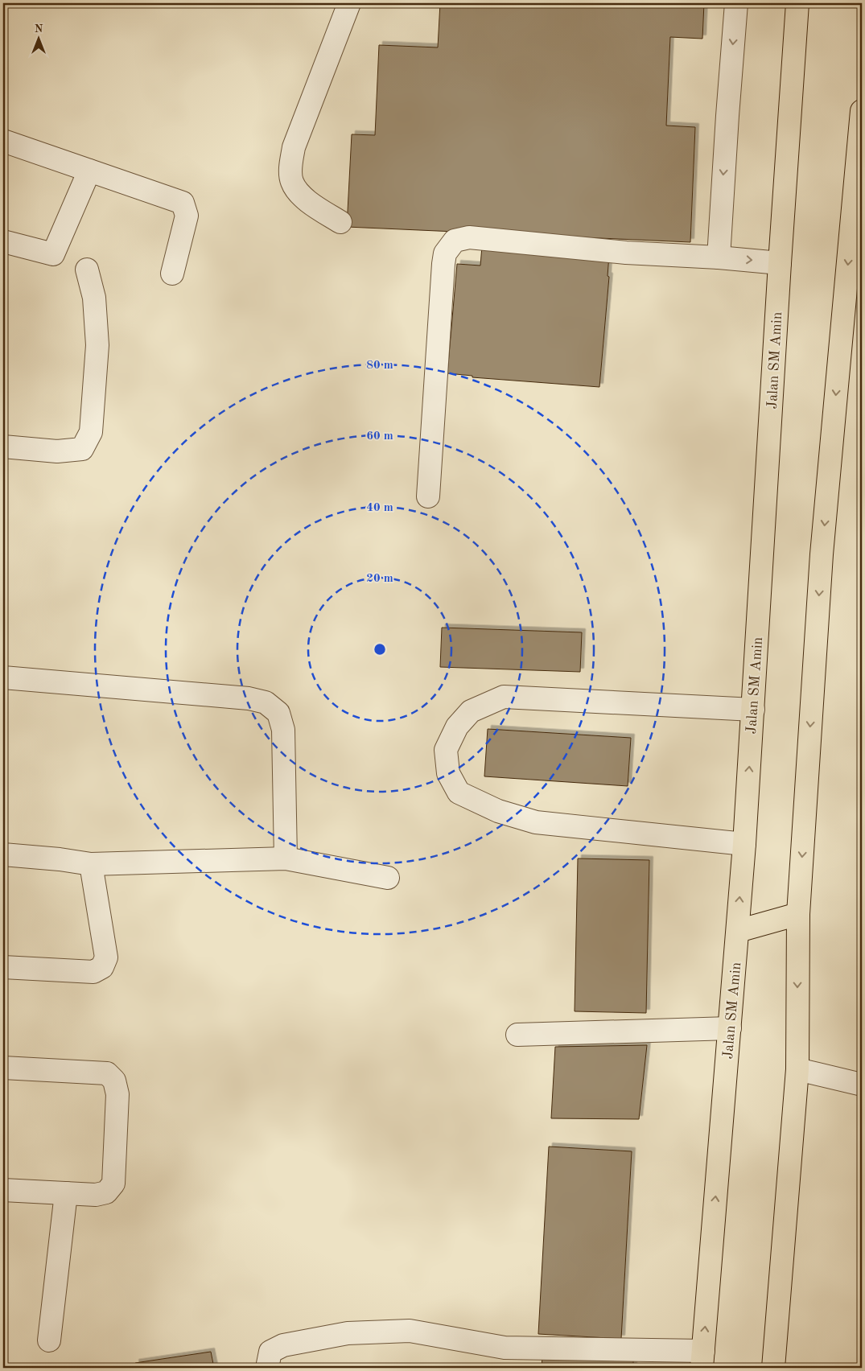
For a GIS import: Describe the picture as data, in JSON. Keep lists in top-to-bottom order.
{
  "streets": {
    "main road": ["Jalan SM Amin"]
  },
  "north": "top",
  "rings": [
    "80 m",
    "60 m",
    "40 m",
    "20 m"
  ]
}
